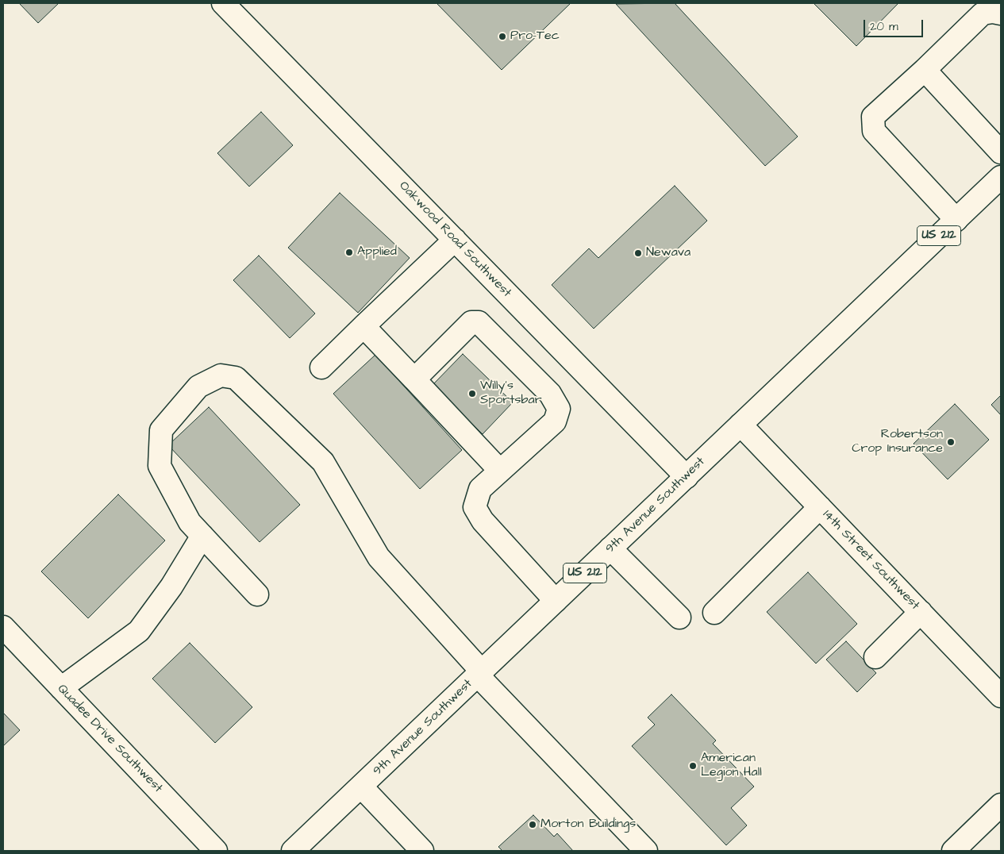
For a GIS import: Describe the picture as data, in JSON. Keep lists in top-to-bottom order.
{
  "streets": {
    "street": [
      "US 212",
      "Oakwood Road Southwest",
      "9th Avenue Southwest",
      "14th Street Southwest",
      "Quadee Drive Southwest"
    ]
  },
  "crossings": [
    ["Oakwood Road Southwest", "9th Avenue Southwest"],
    ["9th Avenue Southwest", "14th Street Southwest"]
  ],
  "places": [
    "Pro-Tec",
    "Applied",
    "Newava",
    "Willy's Sportsbar",
    "Robertson Crop Insurance",
    "American Legion Hall",
    "Morton Buildings"
  ],
  "scale_bar": "20 m"
}
